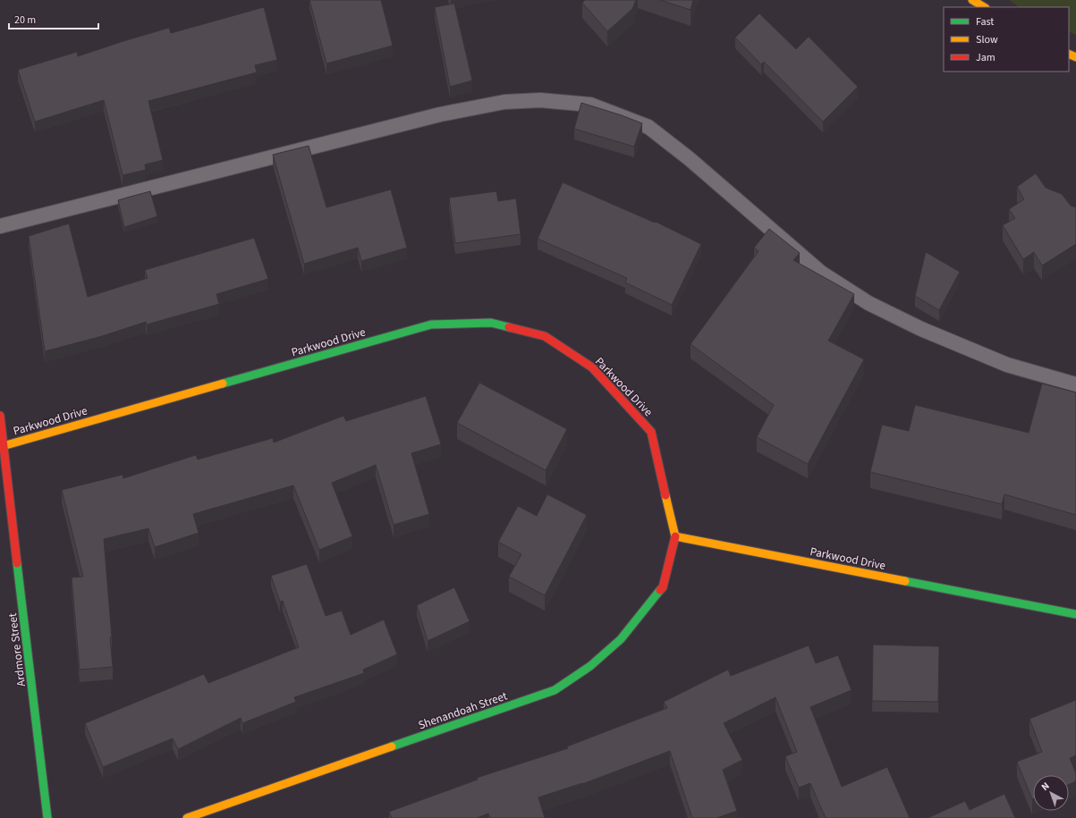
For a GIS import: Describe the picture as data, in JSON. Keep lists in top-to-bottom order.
{
  "streets": {
    "street": ["Parkwood Drive", "Ardmore Street", "Shenandoah Street"]
  },
  "crossings": [
    ["Parkwood Drive", "Ardmore Street"],
    ["Parkwood Drive", "Shenandoah Street"]
  ],
  "legend": ["Fast", "Slow", "Jam"],
  "scale_bar": "20 m",
  "north": "top left"
}
